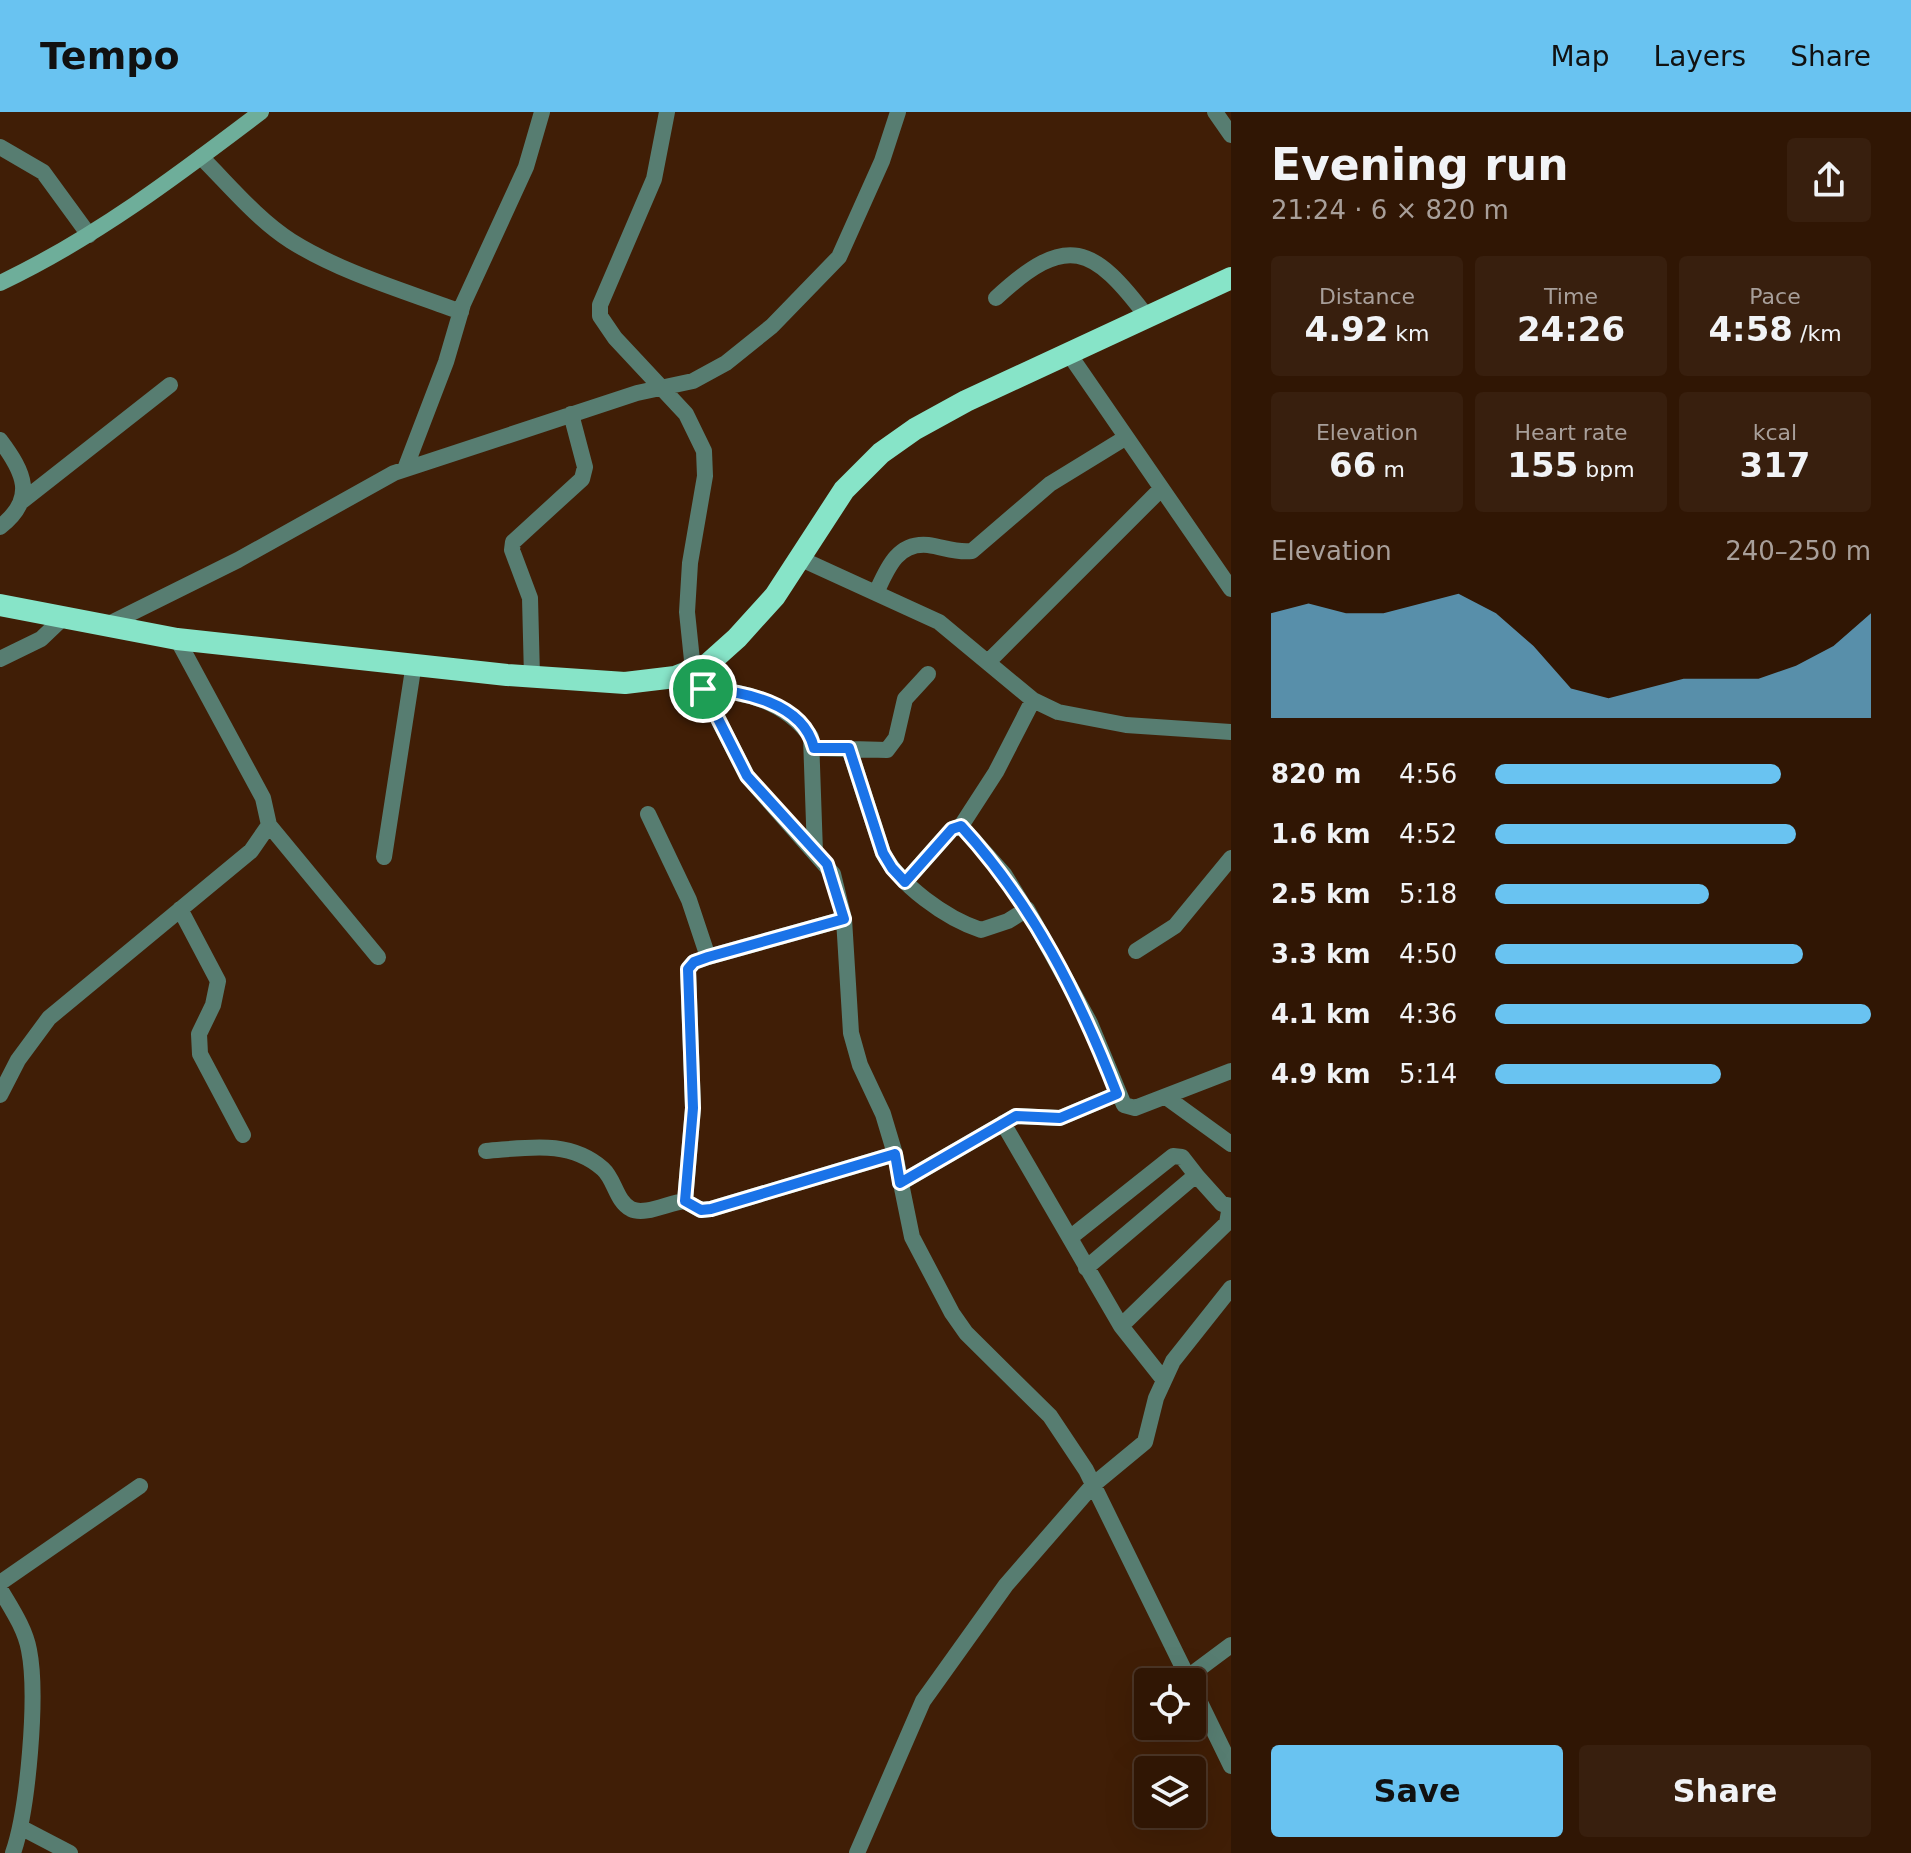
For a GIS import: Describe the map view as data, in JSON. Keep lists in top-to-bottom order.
{
  "page": {
    "header": "Tempo",
    "nav": ["Map", "Layers", "Share"],
    "heading": ["Evening run", "21:24 · 6 × 820 m"],
    "stats": [
      ["Distance", "4.92 km"],
      ["Time", "24:26"],
      ["Pace", "4:58 /km"],
      ["Elevation", "66 m"],
      ["Heart rate", "155 bpm"],
      ["kcal", "317"]
    ],
    "chart": ["Elevation", "240–250 m"],
    "list": [
      {
        "name": "820 m",
        "note": "4:56"
      },
      {
        "name": "1.6 km",
        "note": "4:52"
      },
      {
        "name": "2.5 km",
        "note": "5:18"
      },
      {
        "name": "3.3 km",
        "note": "4:50"
      },
      {
        "name": "4.1 km",
        "note": "4:36"
      },
      {
        "name": "4.9 km",
        "note": "5:14"
      }
    ],
    "buttons": ["Save", "Share"]
  }
}
